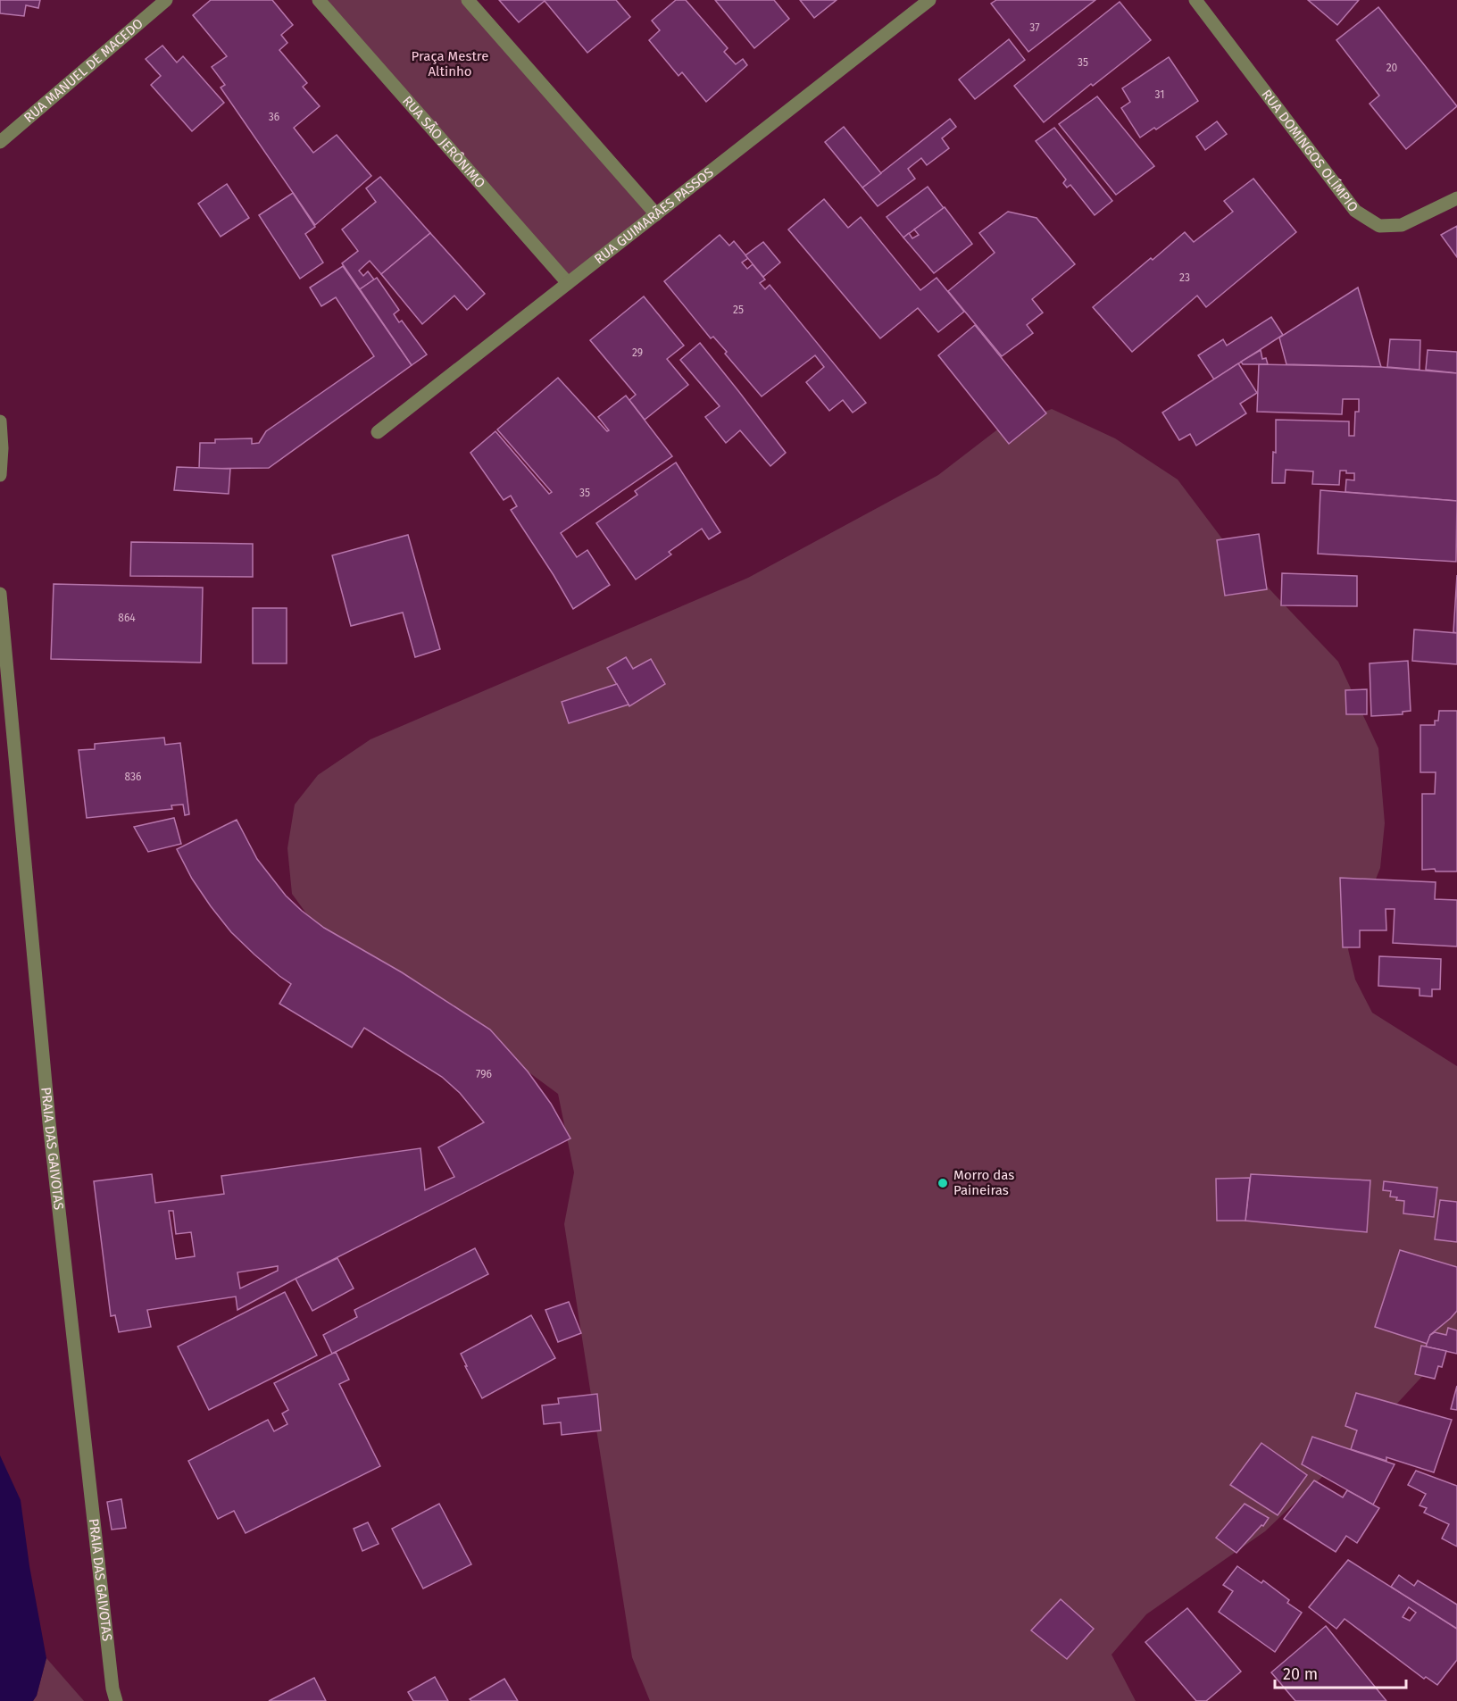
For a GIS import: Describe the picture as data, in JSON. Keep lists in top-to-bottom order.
{
  "streets": {
    "street": [
      "RUA MANUEL DE MACEDO",
      "RUA SÃO JERÔNIMO",
      "RUA DOMINGOS OLÍMPIO",
      "RUA GUIMARÃES PASSOS",
      "PRAIA DAS GAIVOTAS"
    ]
  },
  "crossings": [
    ["RUA SÃO JERÔNIMO", "RUA GUIMARÃES PASSOS"]
  ],
  "parks": ["Praça Mestre Altinho"],
  "places": ["Morro das Paineiras"],
  "house_numbers": [
    "37",
    "35",
    "20",
    "31",
    "36",
    "23",
    "25",
    "29",
    "35",
    "864",
    "836",
    "796"
  ],
  "scale_bar": "20 m"
}
